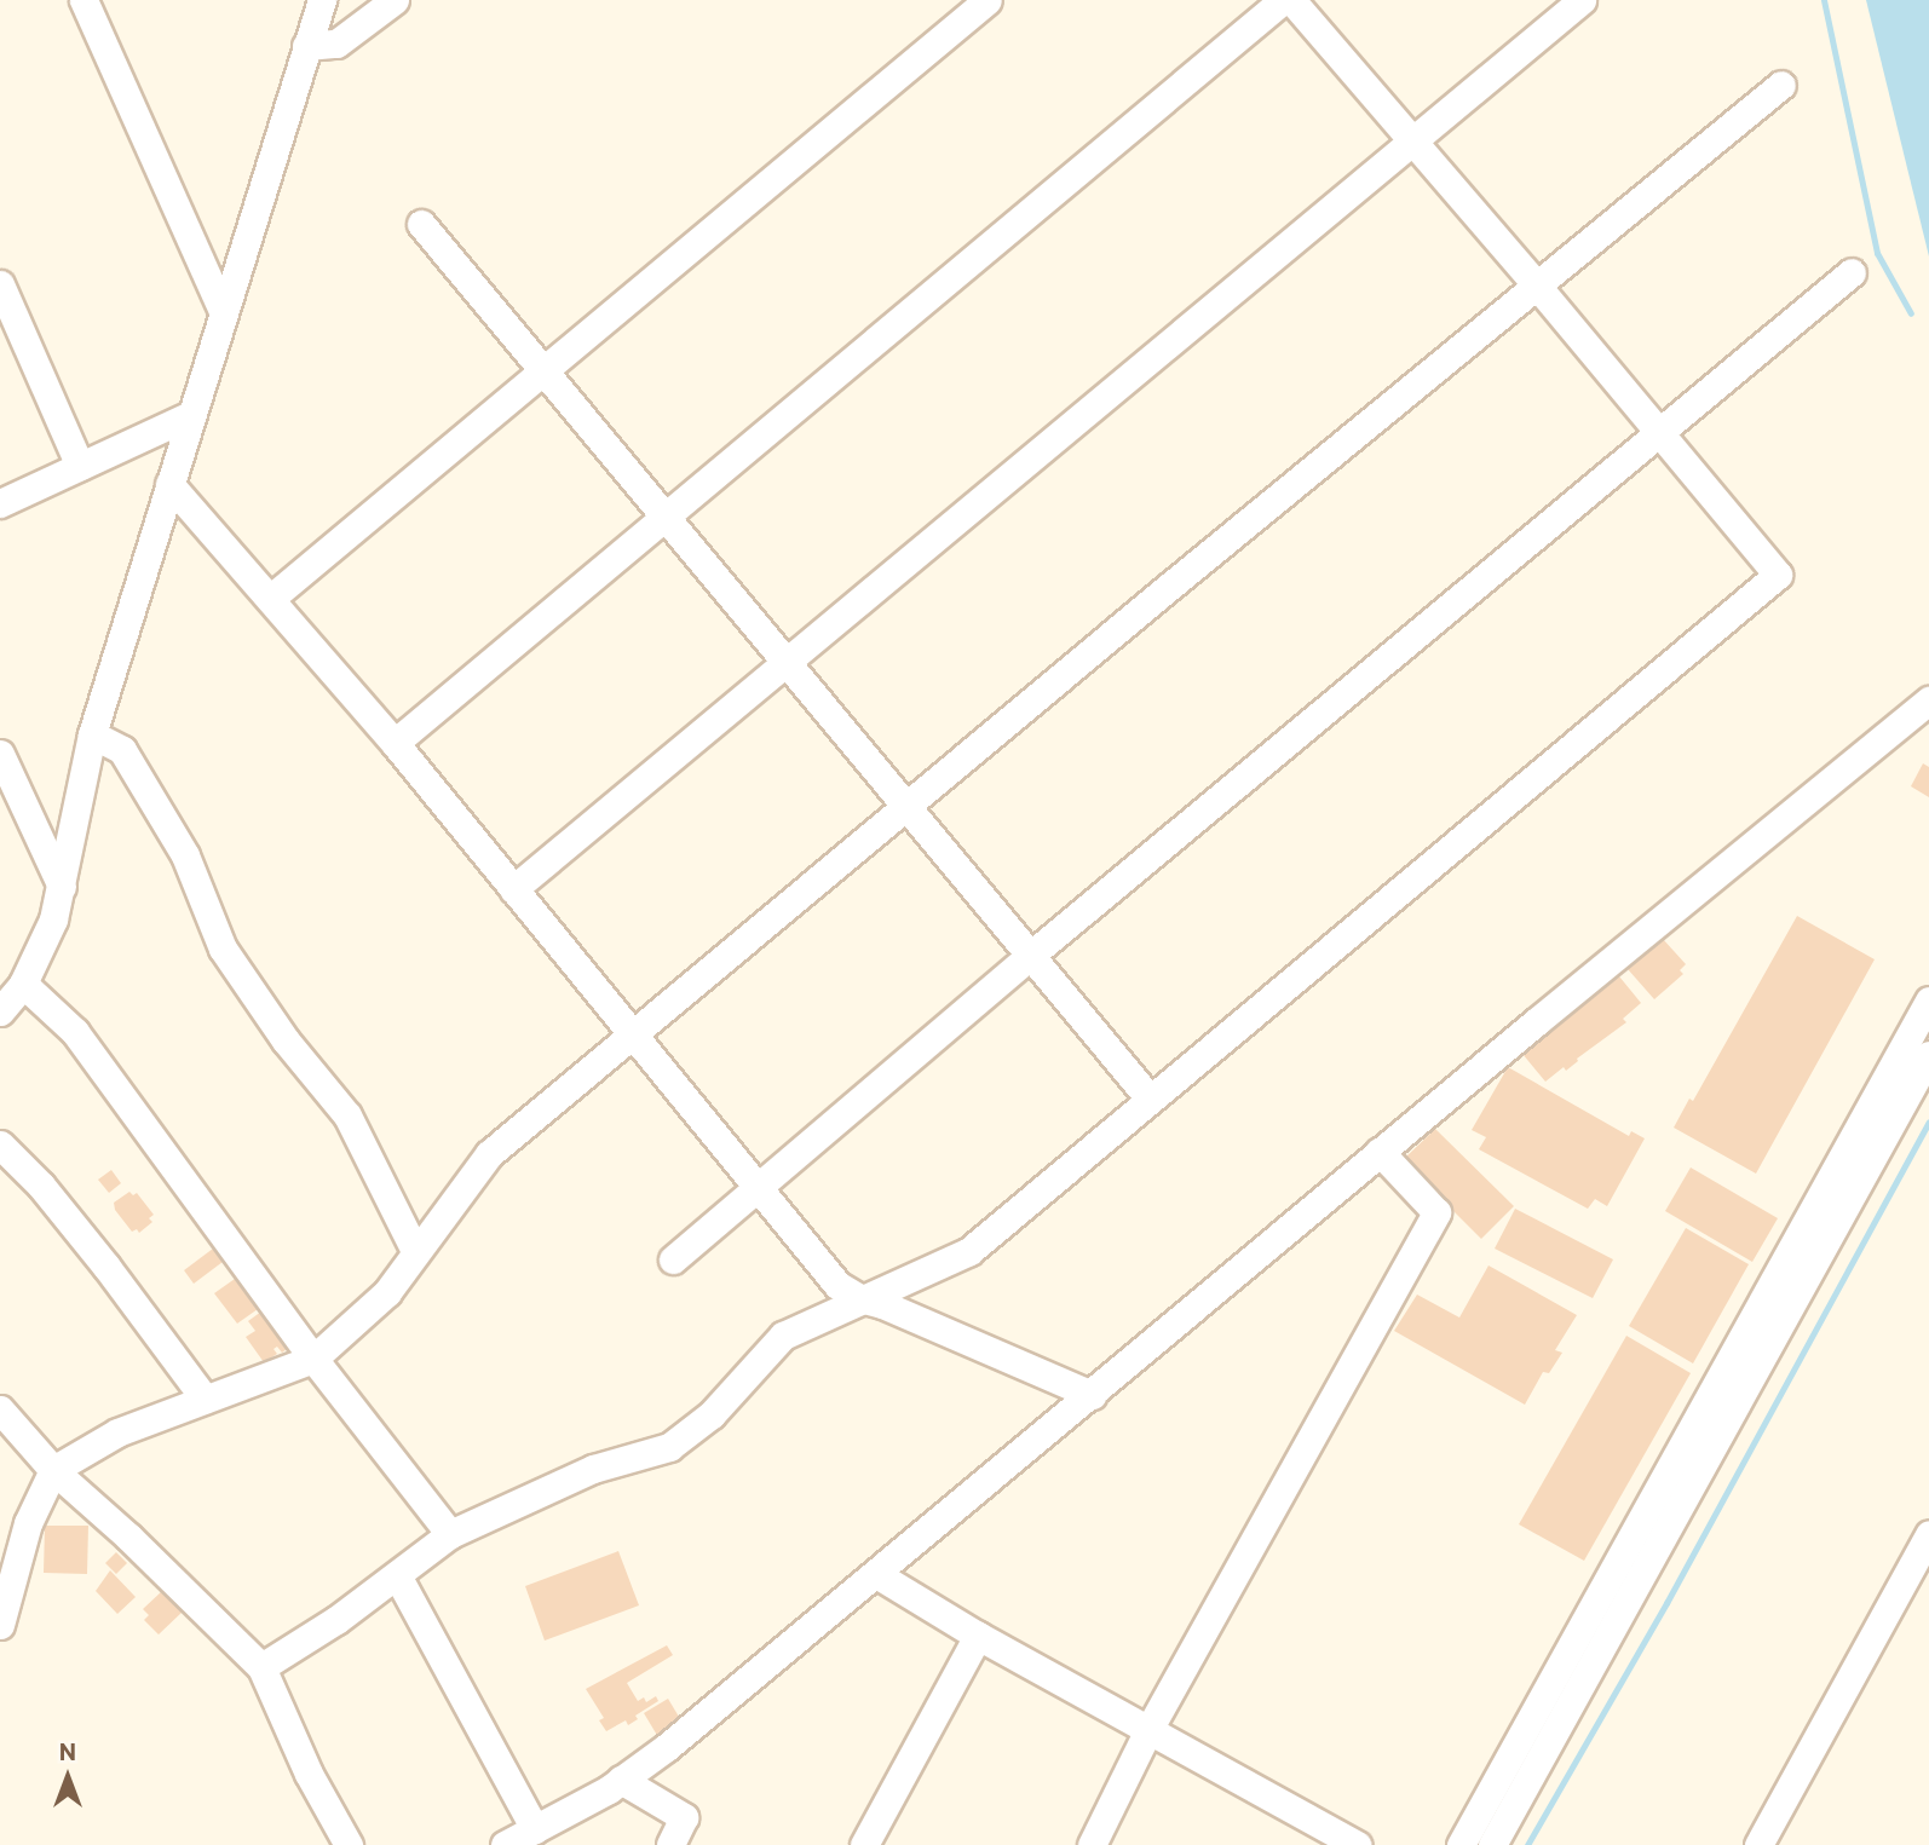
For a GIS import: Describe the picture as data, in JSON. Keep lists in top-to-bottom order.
{
  "north": "top"
}
